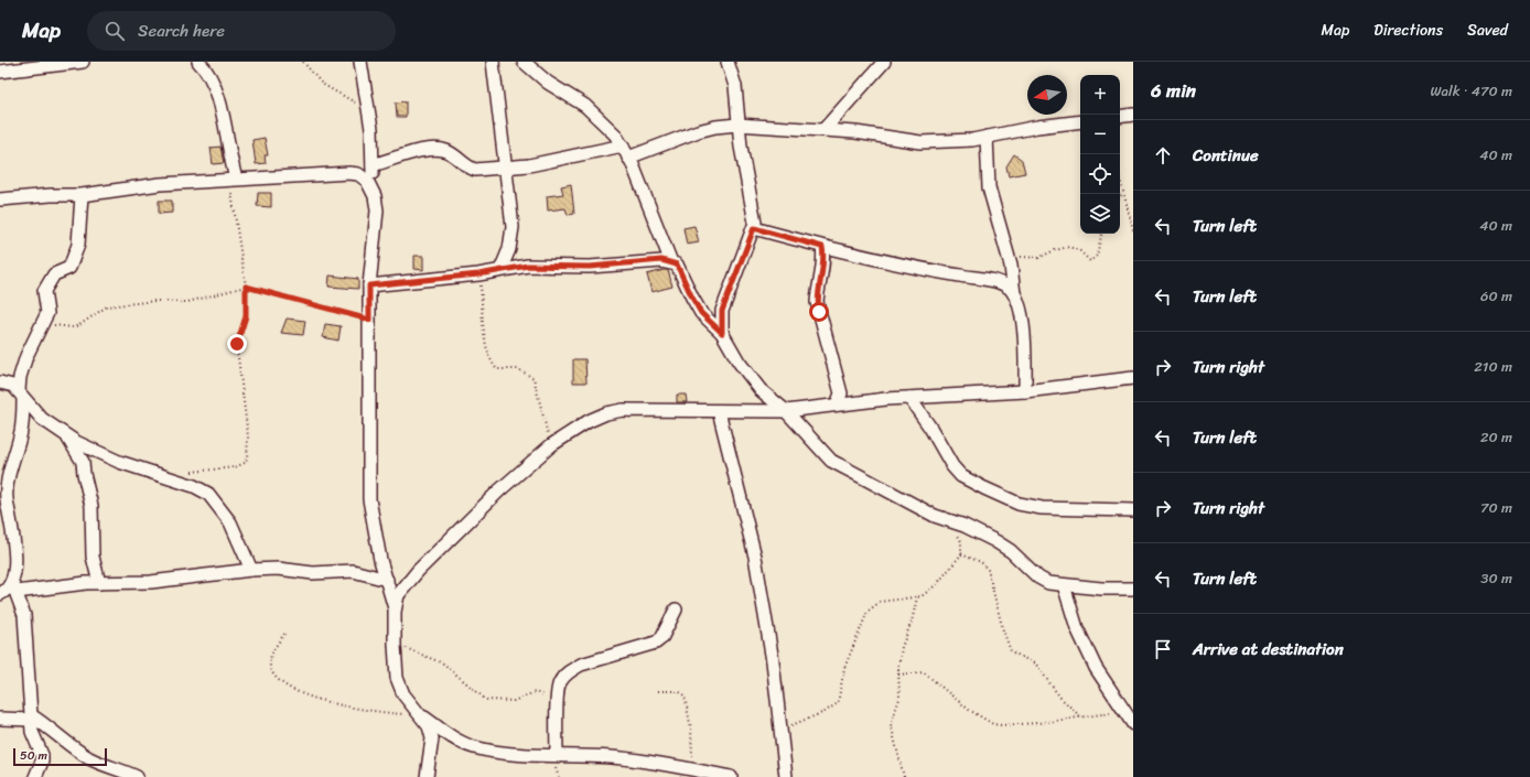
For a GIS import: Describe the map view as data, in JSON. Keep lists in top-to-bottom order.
{
  "scale_bar": "50 m",
  "north": "left",
  "page": {
    "header": "Map",
    "search": "Search here",
    "nav": ["Map", "Directions", "Saved"],
    "heading": ["6 min", "Walk · 470 m"],
    "map_buttons": ["+", "−"],
    "list": [
      ["Continue", "40 m"],
      ["Turn left", "40 m"],
      ["Turn left", "60 m"],
      ["Turn right", "210 m"],
      ["Turn left", "20 m"],
      ["Turn right", "70 m"],
      ["Turn left", "30 m"],
      "Arrive at destination"
    ],
    "scale": "50 m"
  }
}
